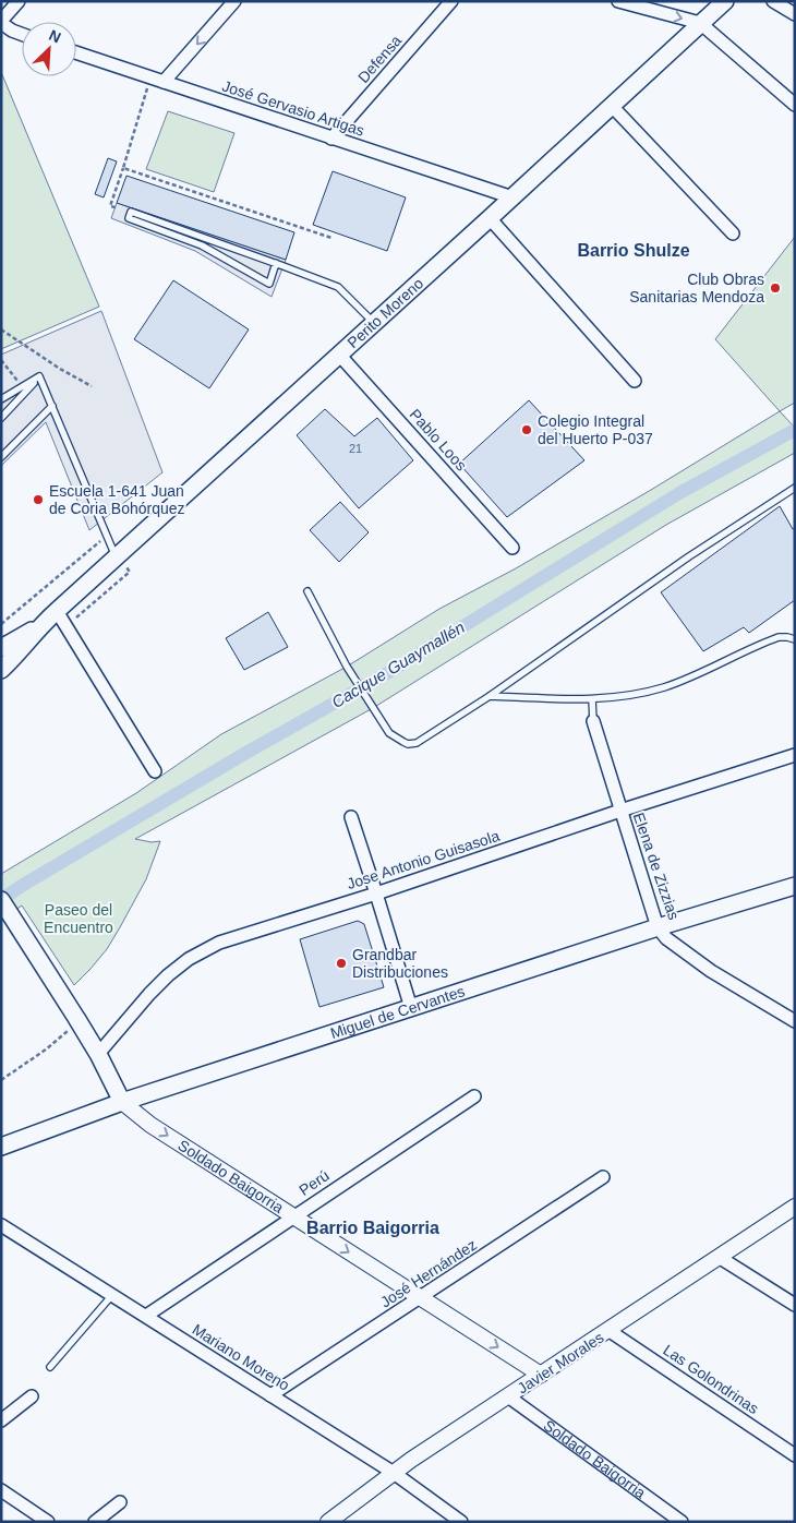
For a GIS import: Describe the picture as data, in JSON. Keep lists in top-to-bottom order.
{
  "streets": {
    "main road": ["Perito Moreno", "Miguel de Cervantes", "Soldado Baigorria"],
    "street": [
      "Defensa",
      "José Gervasio Artigas",
      "Pablo Loos",
      "Jose Antonio Guisasola",
      "Elena de Zizzias",
      "Perú",
      "José Hernández",
      "Mariano Moreno",
      "Javier Morales",
      "Las Golondrinas"
    ]
  },
  "crossings": [
    ["Defensa", "José Gervasio Artigas"],
    ["José Gervasio Artigas", "Perito Moreno"],
    ["Perito Moreno", "Pablo Loos"],
    ["Jose Antonio Guisasola", "Elena de Zizzias"],
    ["Jose Antonio Guisasola", "Soldado Baigorria"],
    ["Elena de Zizzias", "Miguel de Cervantes"],
    ["Miguel de Cervantes", "Soldado Baigorria"],
    ["Soldado Baigorria", "Perú"],
    ["Soldado Baigorria", "José Hernández"],
    ["Soldado Baigorria", "Javier Morales"],
    ["Perú", "Mariano Moreno"],
    ["José Hernández", "Mariano Moreno"],
    ["Mariano Moreno", "Javier Morales"],
    ["Javier Morales", "Las Golondrinas"]
  ],
  "one_way": ["Soldado Baigorria"],
  "districts": ["Barrio Shulze", "Barrio Baigorria"],
  "water": ["Cacique Guaymallén"],
  "parks": ["Paseo del Encuentro"],
  "places": [
    "Club Obras Sanitarias Mendoza",
    "Colegio Integral del Huerto P-037",
    "Escuela 1-641 Juan de Coria Bohórquez",
    "Grandbar Distribuciones"
  ],
  "house_numbers": ["21"],
  "north": "top right"
}
